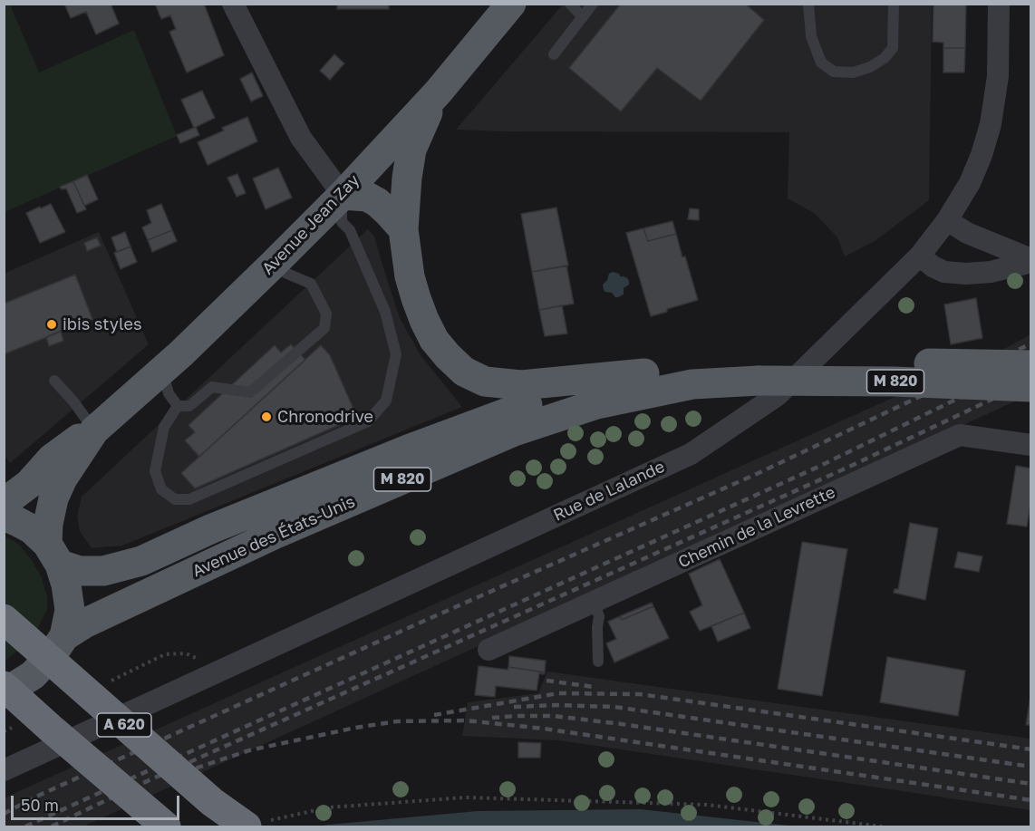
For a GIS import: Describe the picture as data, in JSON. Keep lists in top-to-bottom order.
{
  "streets": {
    "highway": ["A 620"],
    "main road": ["Avenue Jean Zay", "M 820", "Avenue des États-Unis"],
    "street": ["Rue de Lalande", "Chemin de la Levrette"]
  },
  "crossings": [
    ["Avenue Jean Zay", "Avenue des États-Unis"]
  ],
  "places": ["ibis styles", "Chronodrive"],
  "scale_bar": "50 m"
}
